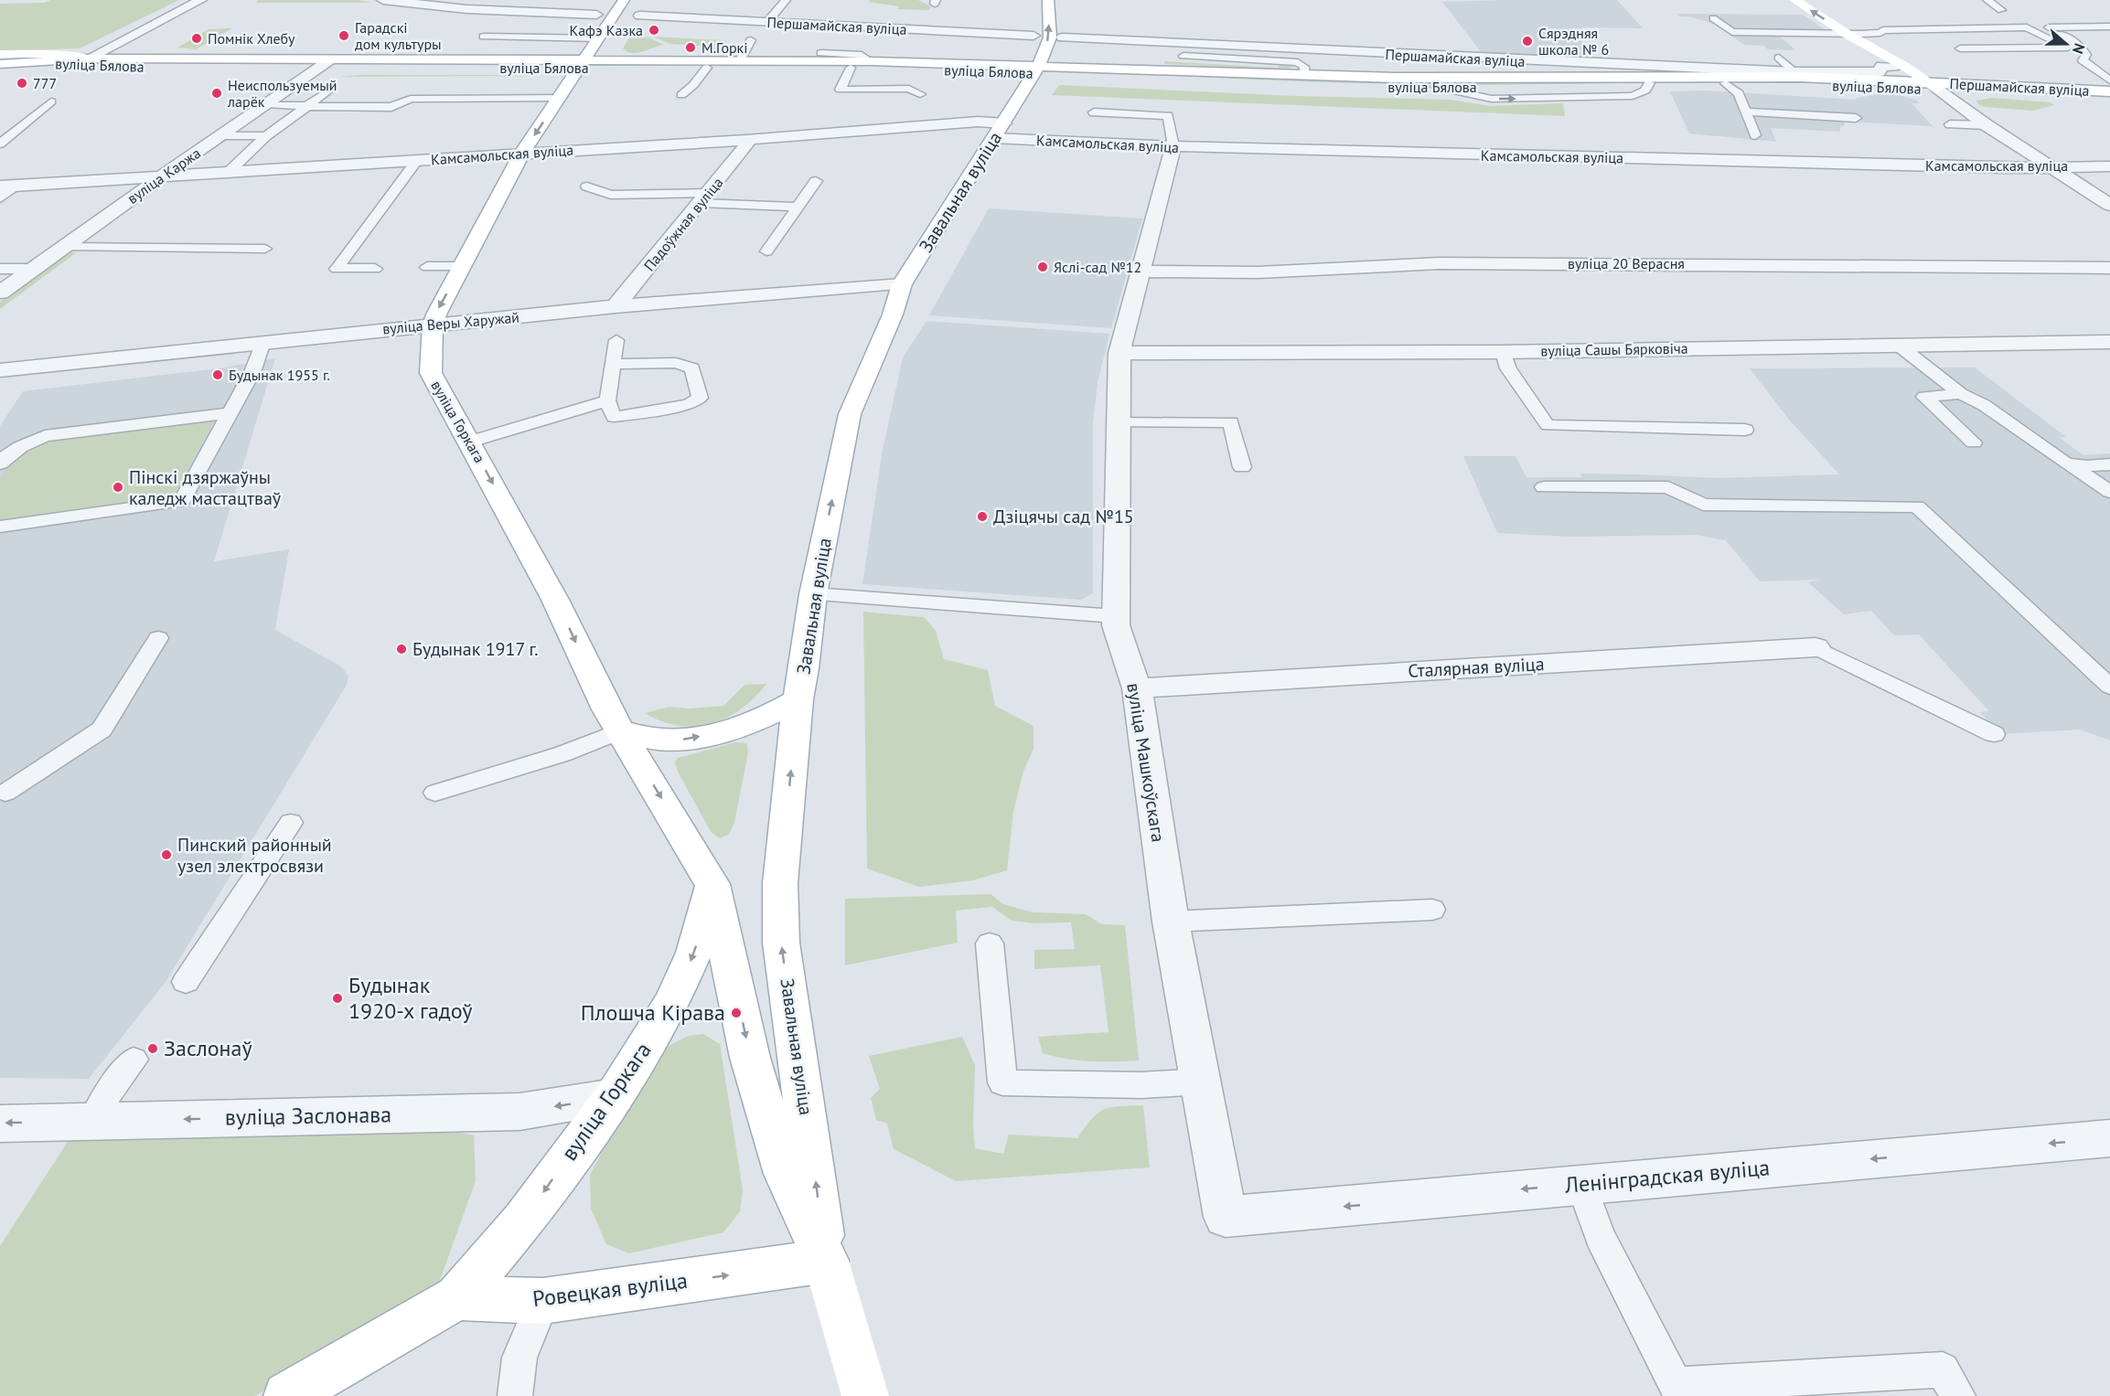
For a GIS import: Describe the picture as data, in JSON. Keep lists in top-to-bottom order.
{
  "streets": {
    "main road": [
      "Першамайская вуліца",
      "вуліца Бялова",
      "Завальная вуліца",
      "вуліца Горкага",
      "Ровецкая вуліца"
    ],
    "street": [
      "Камсамольская вуліца",
      "вуліца Каржа",
      "Падоўжная вуліца",
      "вуліца 20 Верасня",
      "вуліца Веры Харужай",
      "вуліца Сашы Бярковіча",
      "Сталярная вуліца",
      "вуліца Машкоўскага",
      "вуліца Заслонава",
      "Ленінградская вуліца"
    ]
  },
  "crossings": [
    ["Першамайская вуліца", "вуліца Бялова"],
    ["вуліца Бялова", "вуліца Каржа"],
    ["вуліца Бялова", "Завальная вуліца"],
    ["вуліца Бялова", "вуліца Горкага"],
    ["Камсамольская вуліца", "вуліца Каржа"],
    ["Камсамольская вуліца", "Завальная вуліца"],
    ["Камсамольская вуліца", "Падоўжная вуліца"],
    ["Камсамольская вуліца", "вуліца Горкага"],
    ["Камсамольская вуліца", "вуліца Машкоўскага"],
    ["Завальная вуліца", "вуліца Веры Харужай"],
    ["Завальная вуліца", "вуліца Горкага"],
    ["Завальная вуліца", "Ровецкая вуліца"],
    ["Падоўжная вуліца", "вуліца Веры Харужай"],
    ["вуліца 20 Верасня", "вуліца Машкоўскага"],
    ["вуліца Веры Харужай", "вуліца Горкага"],
    ["вуліца Сашы Бярковіча", "вуліца Машкоўскага"],
    ["вуліца Горкага", "вуліца Заслонава"],
    ["вуліца Горкага", "Ровецкая вуліца"],
    ["Сталярная вуліца", "вуліца Машкоўскага"],
    ["вуліца Машкоўскага", "Ленінградская вуліца"]
  ],
  "one_way": [
    "Завальная вуліца",
    "вуліца Горкага",
    "вуліца Заслонава",
    "Ленінградская вуліца",
    "Ровецкая вуліца"
  ],
  "places": [
    "Кафэ Казка",
    "Гарадскі дом культуры",
    "Помнік Хлебу",
    "Сярэдняя школа № 6",
    "М.Горкі",
    "777",
    "Неиспользуемый ларёк",
    "Яслі-сад №12",
    "Будынак 1955 г.",
    "Пінскі дзяржаўны каледж мастацтваў",
    "Дзіцячы сад №15",
    "Будынак 1917 г.",
    "Пинский районный узел электросвязи",
    "Будынак 1920-х гадоў",
    "Плошча Кірава",
    "Заслонаў"
  ],
  "north": "right"
}
